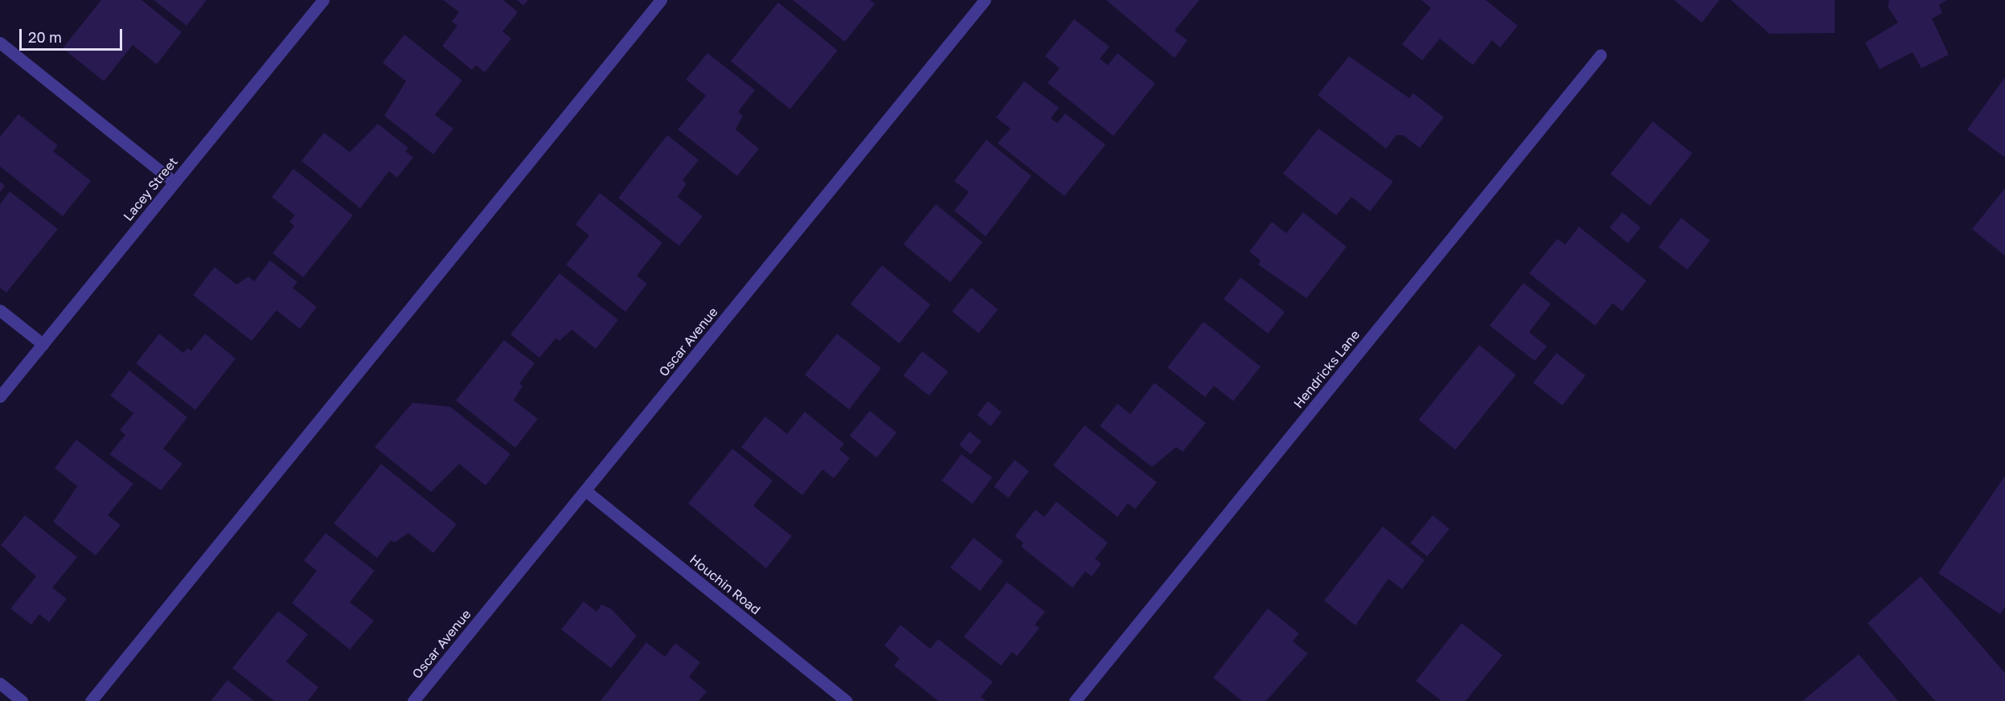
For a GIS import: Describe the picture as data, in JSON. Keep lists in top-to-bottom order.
{
  "streets": {
    "street": [
      "Lacey Street",
      "Oscar Avenue",
      "Hendricks Lane",
      "Houchin Road"
    ]
  },
  "crossings": [
    ["Oscar Avenue", "Houchin Road"]
  ],
  "scale_bar": "20 m"
}
